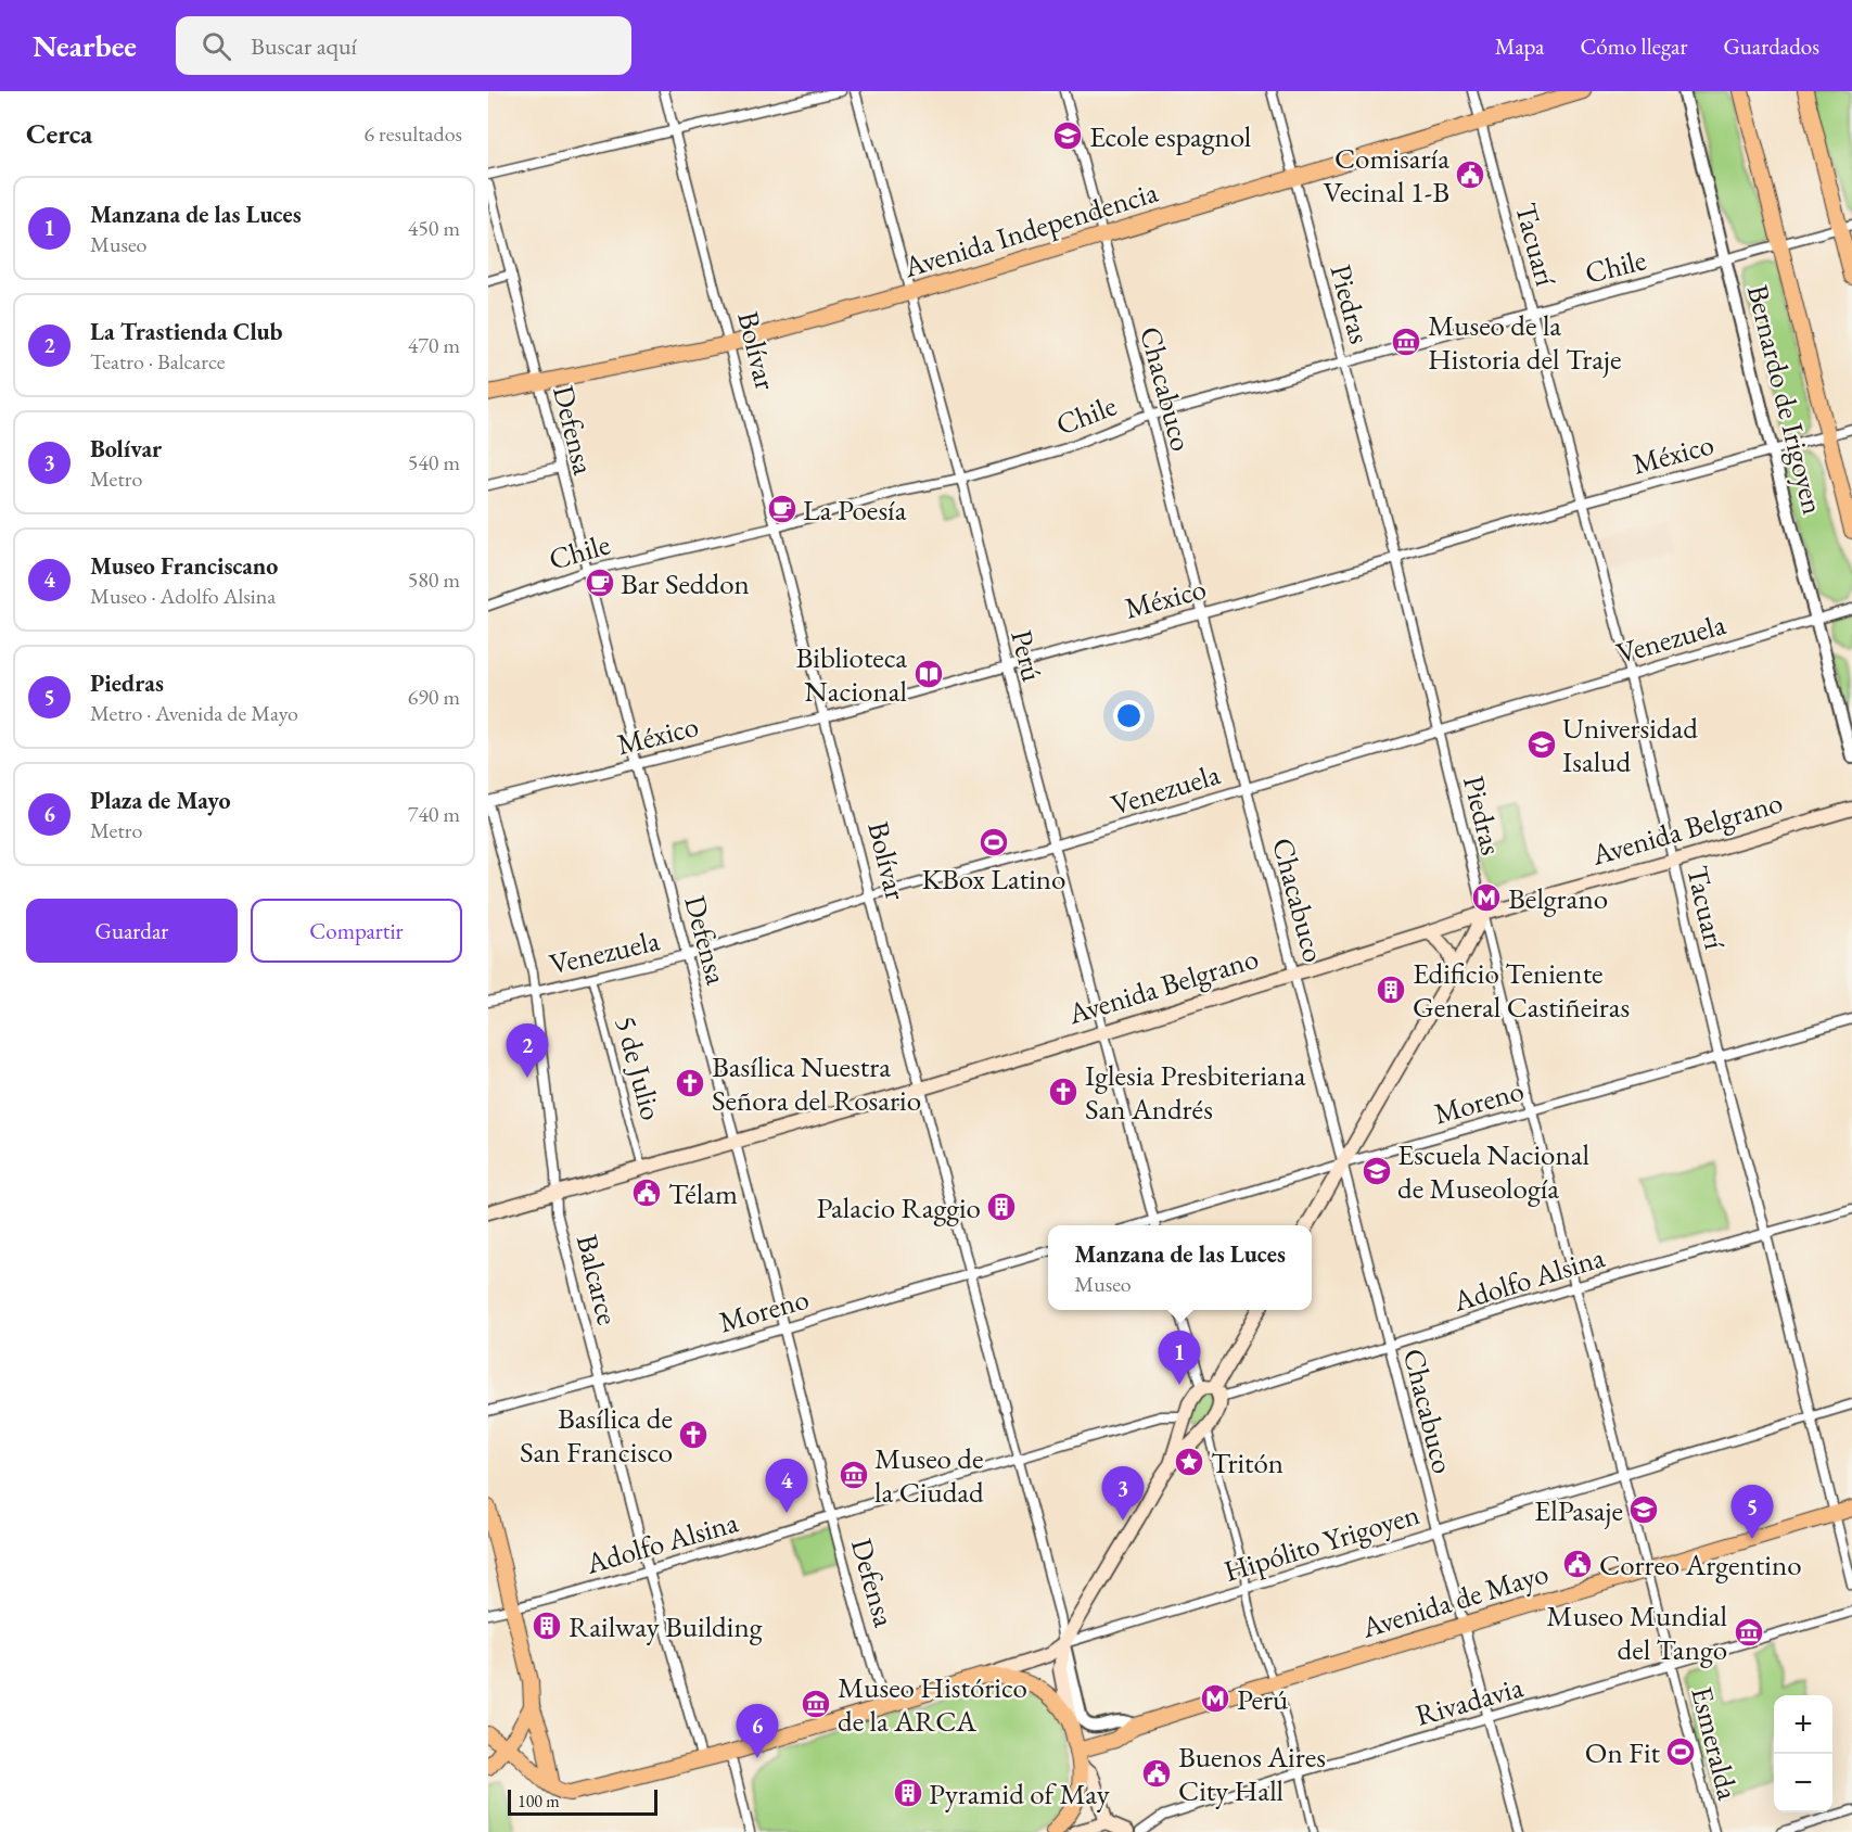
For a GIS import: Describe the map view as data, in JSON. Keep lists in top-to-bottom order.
{
  "streets": {
    "main road": [
      "Avenida Independencia",
      "Bolívar",
      "Avenida Belgrano",
      "Avenida de Mayo"
    ],
    "street": [
      "Tacuarí",
      "Chile",
      "Piedras",
      "Chacabuco",
      "Bernardo de Irigoyen",
      "Defensa",
      "México",
      "Venezuela",
      "Perú",
      "5 de Julio",
      "Moreno",
      "Adolfo Alsina",
      "Balcarce",
      "Hipólito Yrigoyen",
      "Rivadavia",
      "Esmeralda"
    ]
  },
  "crossings": [
    ["Avenida Independencia", "Tacuarí"],
    ["Avenida Independencia", "Piedras"],
    ["Avenida Independencia", "Bolívar"],
    ["Avenida Independencia", "Chacabuco"],
    ["Avenida Independencia", "Defensa"],
    ["Avenida Independencia", "Perú"],
    ["Tacuarí", "Chile"],
    ["Tacuarí", "México"],
    ["Tacuarí", "Venezuela"],
    ["Tacuarí", "Avenida Belgrano"],
    ["Tacuarí", "Moreno"],
    ["Tacuarí", "Adolfo Alsina"],
    ["Tacuarí", "Hipólito Yrigoyen"],
    ["Tacuarí", "Avenida de Mayo"],
    ["Chile", "Piedras"],
    ["Chile", "Bolívar"],
    ["Chile", "Chacabuco"],
    ["Chile", "Bernardo de Irigoyen"],
    ["Chile", "Defensa"],
    ["Chile", "Perú"],
    ["Piedras", "México"],
    ["Piedras", "Venezuela"],
    ["Piedras", "Avenida Belgrano"],
    ["Piedras", "Moreno"],
    ["Piedras", "Adolfo Alsina"],
    ["Piedras", "Hipólito Yrigoyen"],
    ["Piedras", "Avenida de Mayo"],
    ["Piedras", "Rivadavia"],
    ["Piedras", "Esmeralda"],
    ["Bolívar", "México"],
    ["Bolívar", "Venezuela"],
    ["Bolívar", "Avenida Belgrano"],
    ["Bolívar", "Moreno"],
    ["Bolívar", "Adolfo Alsina"],
    ["Bolívar", "Hipólito Yrigoyen"],
    ["Bolívar", "Avenida de Mayo"],
    ["Chacabuco", "México"],
    ["Chacabuco", "Venezuela"],
    ["Chacabuco", "Avenida Belgrano"],
    ["Chacabuco", "Moreno"],
    ["Chacabuco", "Adolfo Alsina"],
    ["Chacabuco", "Hipólito Yrigoyen"],
    ["Chacabuco", "Avenida de Mayo"],
    ["Chacabuco", "Rivadavia"],
    ["Bernardo de Irigoyen", "México"],
    ["Bernardo de Irigoyen", "Venezuela"],
    ["Defensa", "México"],
    ["Defensa", "Venezuela"],
    ["Defensa", "Avenida Belgrano"],
    ["Defensa", "Moreno"],
    ["Defensa", "Adolfo Alsina"],
    ["México", "Perú"],
    ["México", "Balcarce"],
    ["Venezuela", "Perú"],
    ["Venezuela", "5 de Julio"],
    ["Venezuela", "Balcarce"],
    ["Perú", "Avenida Belgrano"],
    ["Perú", "Moreno"],
    ["Avenida Belgrano", "5 de Julio"],
    ["Avenida Belgrano", "Balcarce"],
    ["Moreno", "Balcarce"],
    ["Adolfo Alsina", "Balcarce"],
    ["Rivadavia", "Esmeralda"]
  ],
  "places": {
    "school or university": [
      "Ecole espagnol",
      "Universidad Isalud",
      "Escuela Nacional de Museología",
      "ElPasaje"
    ],
    "public building": [
      "Comisaría Vecinal 1-B",
      "Télam",
      "Correo Argentino",
      "Buenos Aires City Hall"
    ],
    "museum": [
      "Museo de la Historia del Traje",
      "Museo de la Ciudad",
      "Museo Mundial del Tango",
      "Museo Histórico de la ARCA"
    ],
    "cafe": ["La Poesía", "Bar Seddon"],
    "library": ["Biblioteca Nacional"],
    "sports": ["KBox Latino", "On Fit"],
    "metro station": ["Belgrano", "Perú"],
    "building": [
      "Edificio Teniente General Castiñeiras",
      "Palacio Raggio",
      "Railway Building",
      "Pyramid of May"
    ],
    "church": ["Basílica Nuestra Señora del Rosario", "Iglesia Presbiteriana San Andrés", "Basílica de San Francisco"],
    "place": ["Tritón"]
  },
  "scale_bar": "100 m",
  "page": {
    "header": "Nearbee",
    "search": "Buscar aquí",
    "nav": ["Mapa", "Cómo llegar", "Guardados"],
    "heading": ["Cerca", "6 resultados"],
    "list": [
      {
        "mark": "1",
        "name": "Manzana de las Luces",
        "note": "Museo",
        "value": "450 m"
      },
      {
        "mark": "2",
        "name": "La Trastienda Club",
        "note": "Teatro · Balcarce",
        "value": "470 m"
      },
      {
        "mark": "3",
        "name": "Bolívar",
        "note": "Metro",
        "value": "540 m"
      },
      {
        "mark": "4",
        "name": "Museo Franciscano",
        "note": "Museo · Adolfo Alsina",
        "value": "580 m"
      },
      {
        "mark": "5",
        "name": "Piedras",
        "note": "Metro · Avenida de Mayo",
        "value": "690 m"
      },
      {
        "mark": "6",
        "name": "Plaza de Mayo",
        "note": "Metro",
        "value": "740 m"
      }
    ],
    "buttons": ["Guardar", "Compartir"],
    "pins": [
      "2",
      "1",
      "4",
      "3",
      "5",
      "6"
    ],
    "popup": ["Manzana de las Luces", "Museo"],
    "map_buttons": ["+", "−"],
    "scale": "100 m"
  }
}
